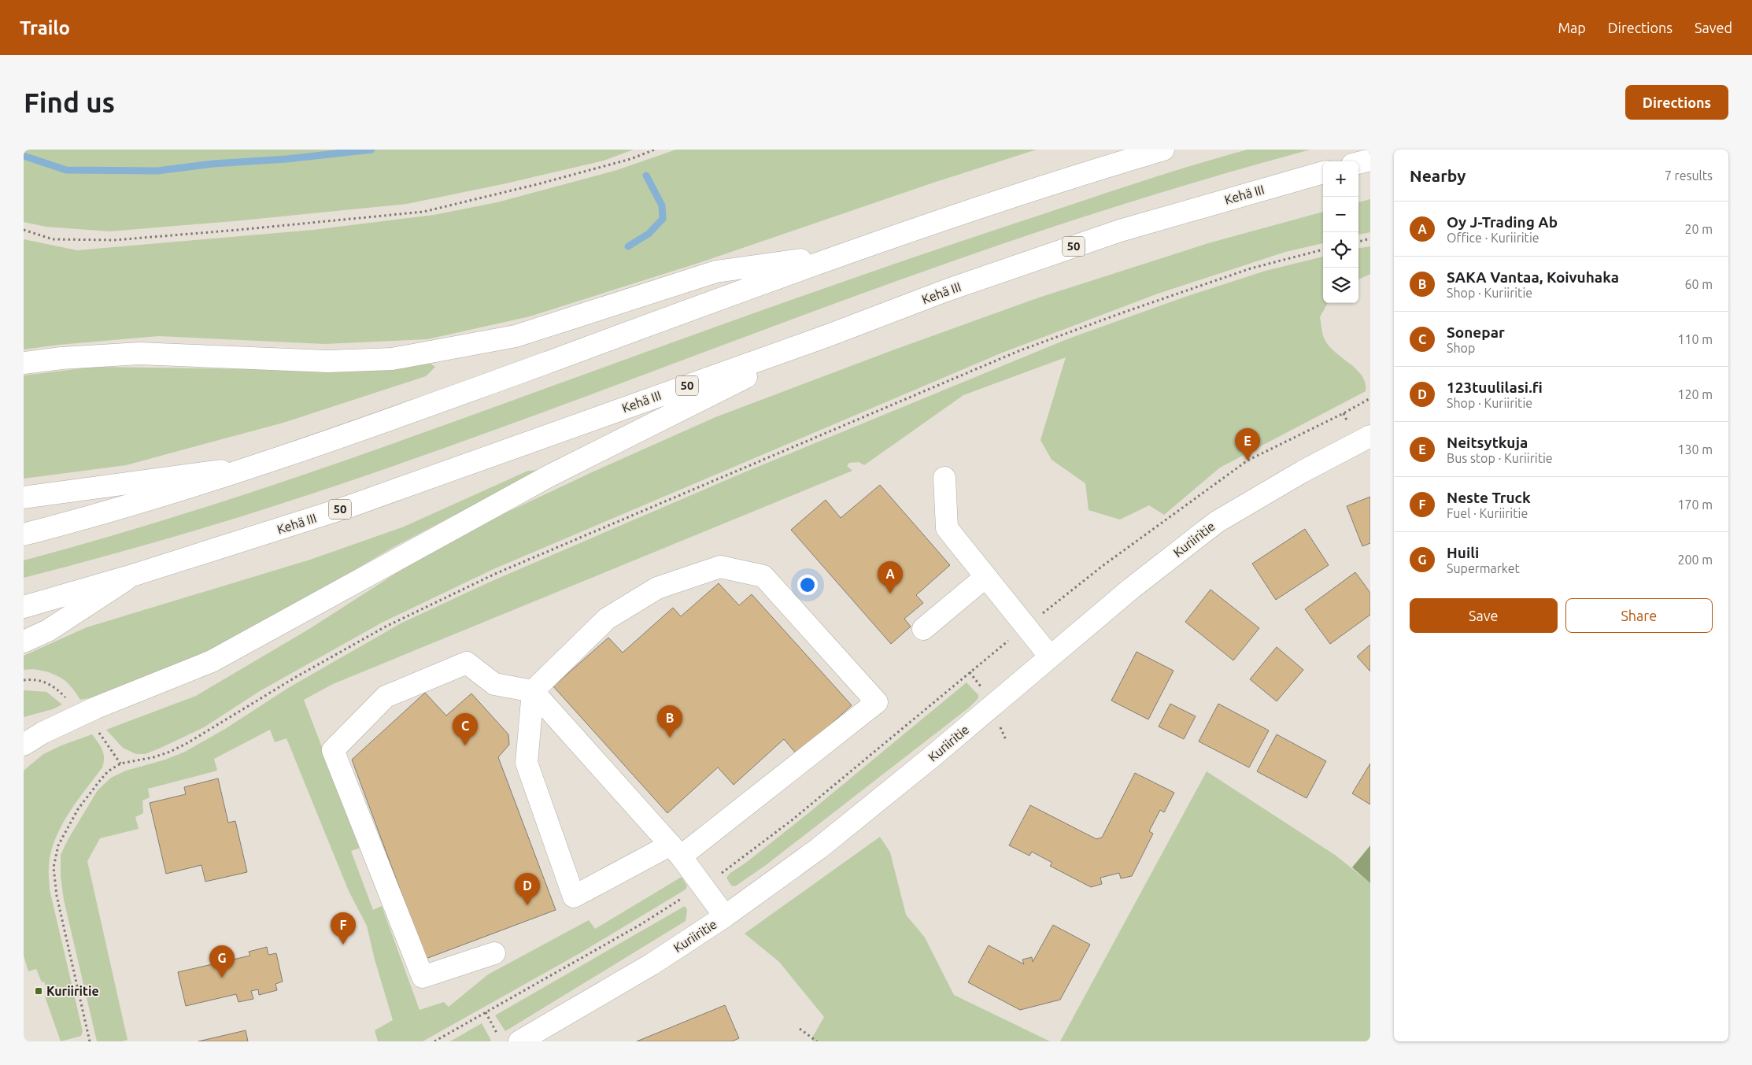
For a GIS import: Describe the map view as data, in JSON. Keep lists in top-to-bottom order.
{
  "streets": {
    "main road": ["Kehä III", "50", "Kuriiritie"]
  },
  "places": {
    "transit": ["Kuriiritie"]
  },
  "page": {
    "header": "Trailo",
    "nav": ["Map", "Directions", "Saved"],
    "buttons": [
      "Directions",
      ["Save", "Share"]
    ],
    "title": "Find us",
    "heading": ["Nearby", "7 results"],
    "map_buttons": ["+", "−"],
    "list": [
      {
        "mark": "A",
        "name": "Oy J-Trading Ab",
        "note": "Office · Kuriiritie",
        "value": "20 m"
      },
      {
        "mark": "B",
        "name": "SAKA Vantaa, Koivuhaka",
        "note": "Shop · Kuriiritie",
        "value": "60 m"
      },
      {
        "mark": "C",
        "name": "Sonepar",
        "note": "Shop",
        "value": "110 m"
      },
      {
        "mark": "D",
        "name": "123tuulilasi.fi",
        "note": "Shop · Kuriiritie",
        "value": "120 m"
      },
      {
        "mark": "E",
        "name": "Neitsytkuja",
        "note": "Bus stop · Kuriiritie",
        "value": "130 m"
      },
      {
        "mark": "F",
        "name": "Neste Truck",
        "note": "Fuel · Kuriiritie",
        "value": "170 m"
      },
      {
        "mark": "G",
        "name": "Huili",
        "note": "Supermarket",
        "value": "200 m"
      }
    ],
    "pins": [
      "E",
      "A",
      "B",
      "C",
      "D",
      "F",
      "G"
    ]
  }
}
